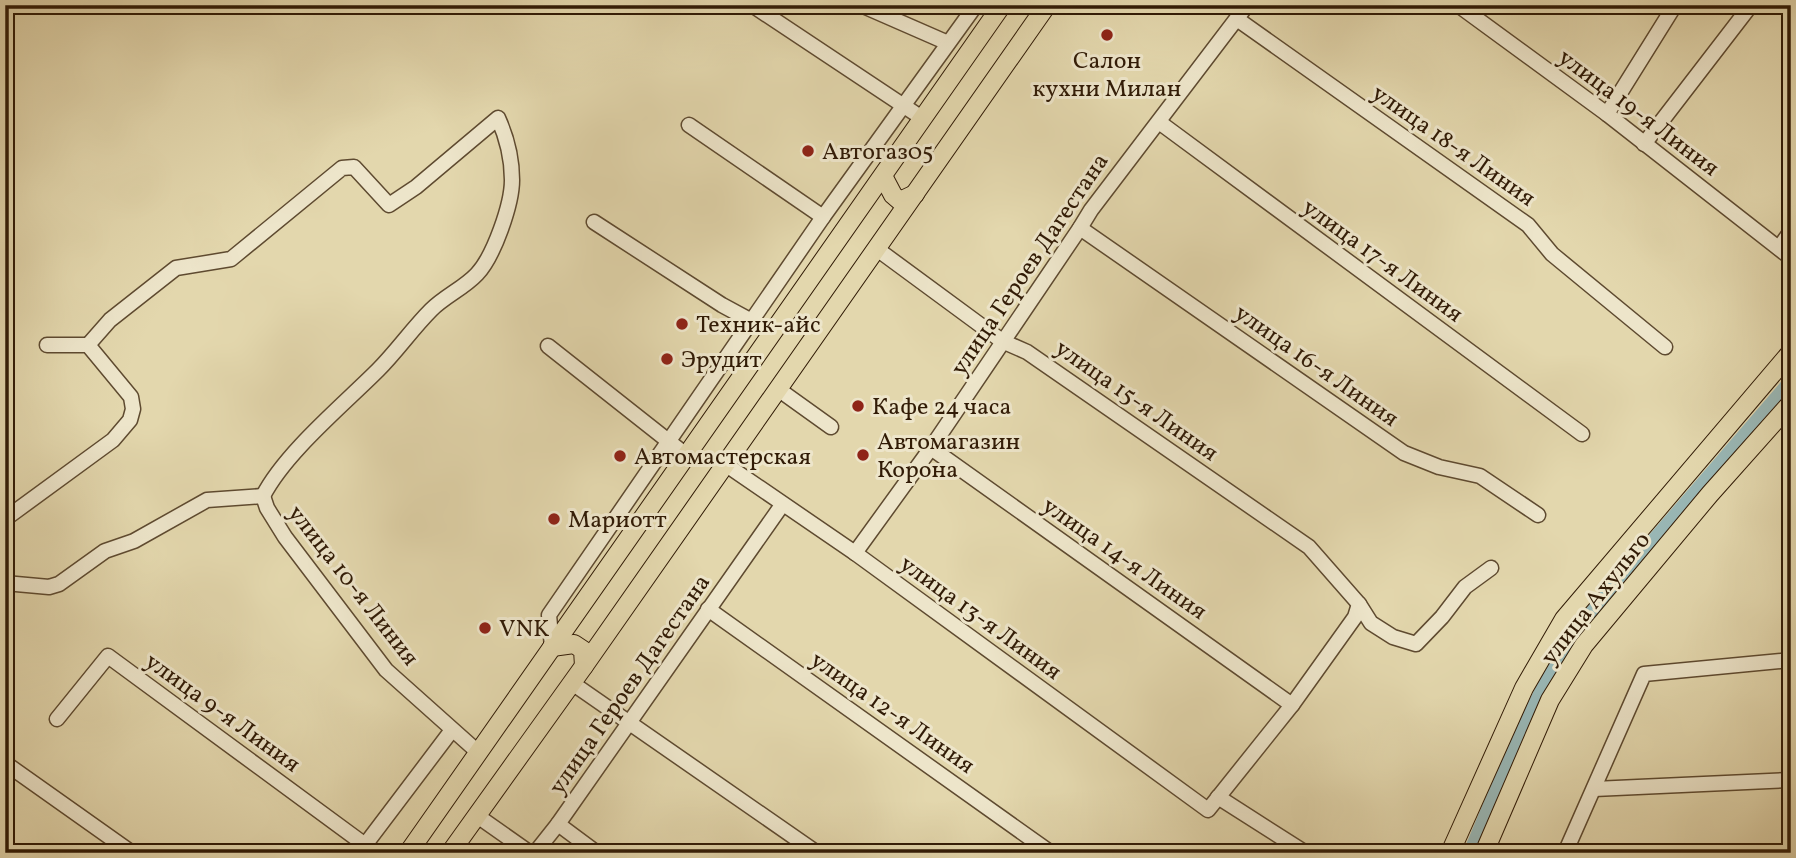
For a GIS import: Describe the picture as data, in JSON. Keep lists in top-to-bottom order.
{
  "streets": {
    "main road": ["улица Ахульго"],
    "street": [
      "улица 19-я Линия",
      "улица 18-я Линия",
      "улица 17-я Линия",
      "улица Героев Дагестана",
      "улица 16-я Линия",
      "улица 15-я Линия",
      "улица 14-я Линия",
      "улица 10-я Линия",
      "улица 13-я Линия",
      "улица 9-я Линия",
      "улица 12-я Линия"
    ]
  },
  "crossings": [
    ["улица 18-я Линия", "улица Героев Дагестана"],
    ["улица 17-я Линия", "улица Героев Дагестана"],
    ["улица Героев Дагестана", "улица 16-я Линия"],
    ["улица Героев Дагестана", "улица 15-я Линия"],
    ["улица Героев Дагестана", "улица 14-я Линия"],
    ["улица Героев Дагестана", "улица 13-я Линия"],
    ["улица Героев Дагестана", "улица 12-я Линия"]
  ],
  "places": [
    "Салон кухни Милан",
    "Автогаз05",
    "Техник-айс",
    "Эрудит",
    "Кафе 24 часа",
    "Автомагазин Корона",
    "Автомастерская",
    "Мариотт",
    "VNK"
  ]
}
